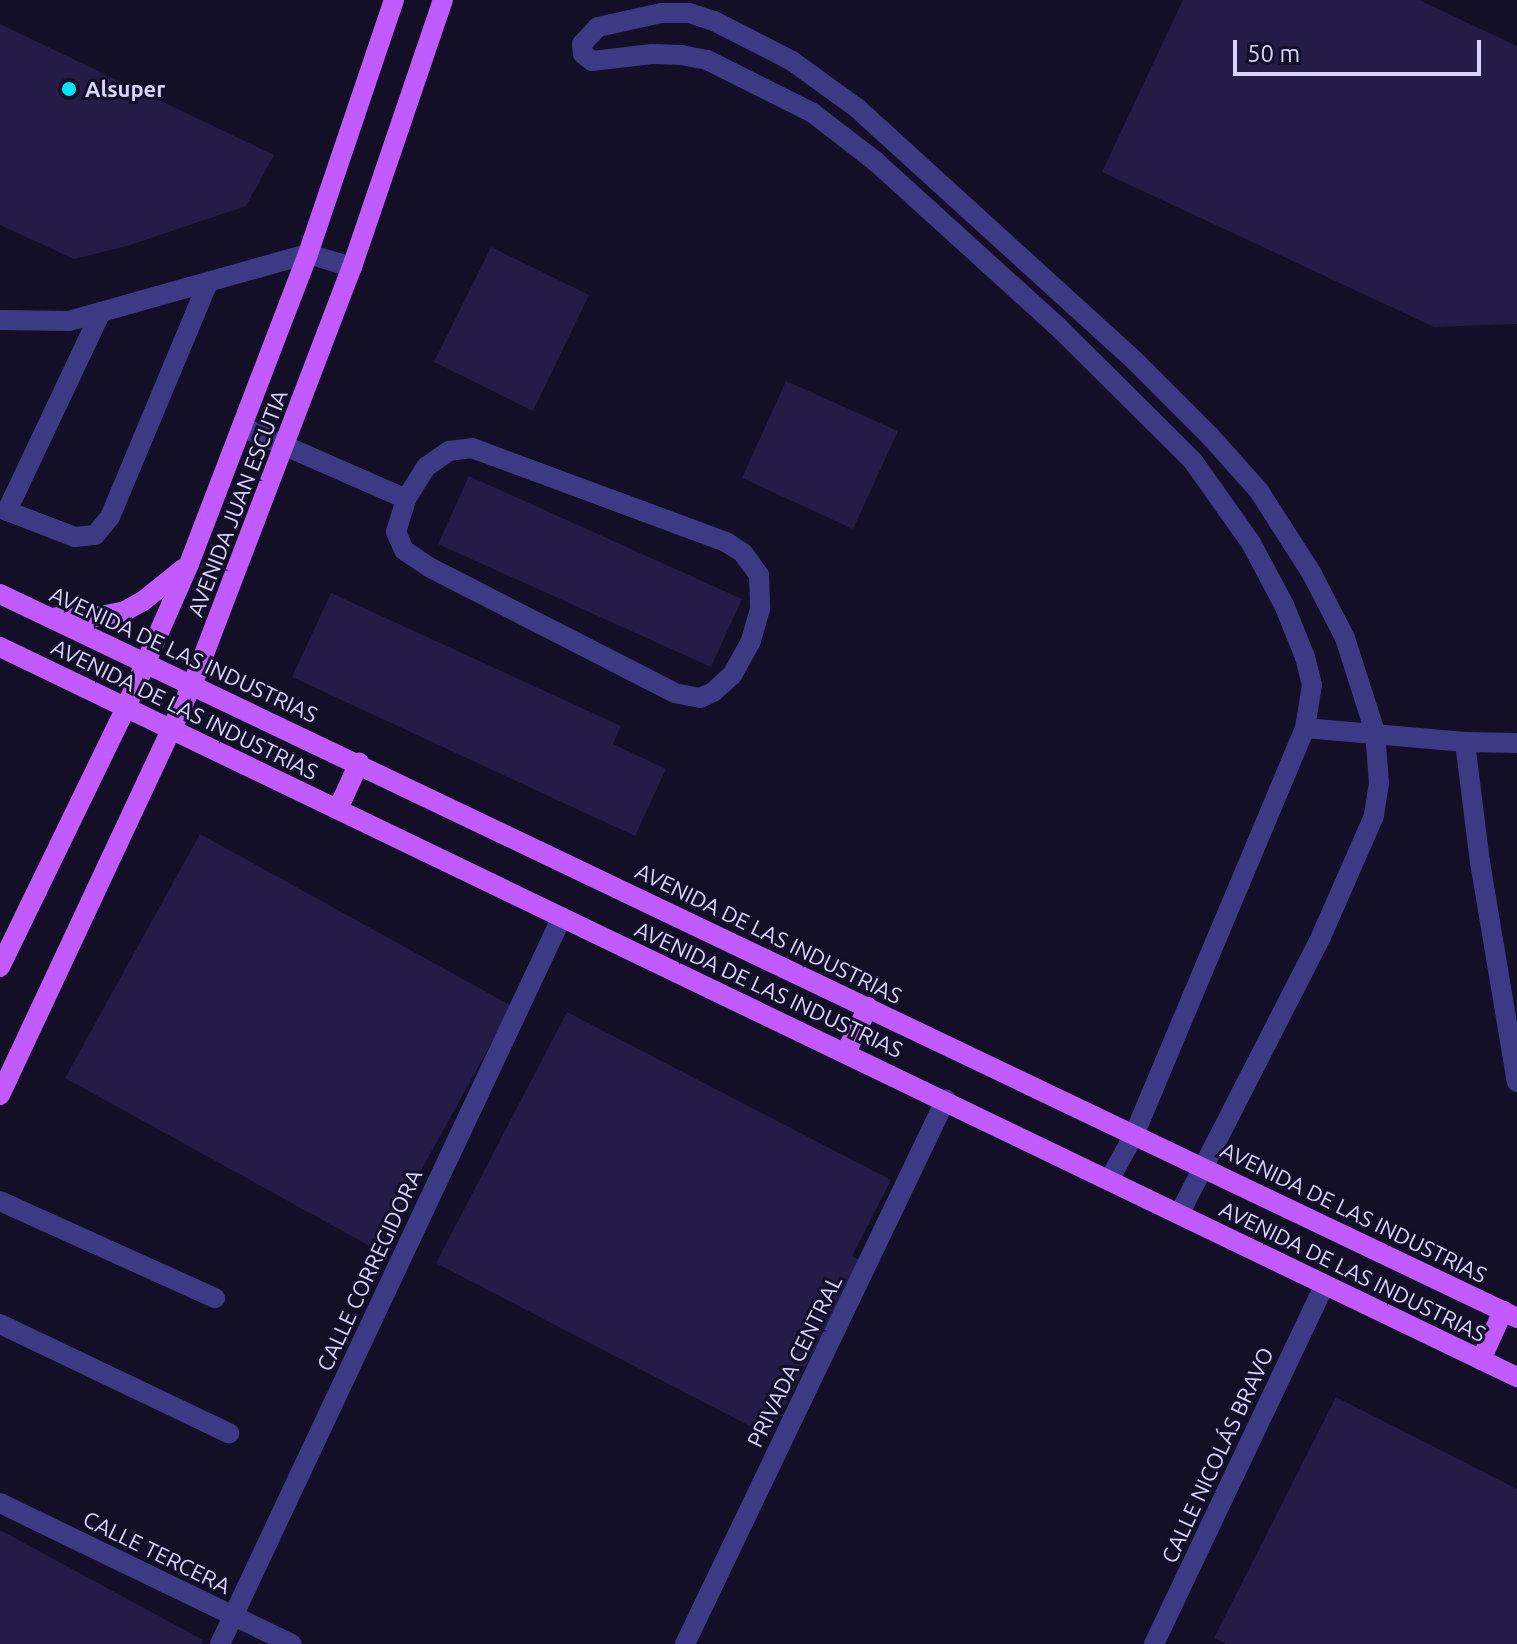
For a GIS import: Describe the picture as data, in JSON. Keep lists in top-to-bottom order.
{
  "streets": {
    "main road": ["AVENIDA JUAN ESCUTIA", "AVENIDA DE LAS INDUSTRIAS"],
    "street": [
      "CALLE CORREGIDORA",
      "PRIVADA CENTRAL",
      "CALLE NICOLÁS BRAVO",
      "CALLE TERCERA"
    ]
  },
  "crossings": [
    ["AVENIDA JUAN ESCUTIA", "AVENIDA DE LAS INDUSTRIAS"],
    ["AVENIDA DE LAS INDUSTRIAS", "CALLE CORREGIDORA"],
    ["AVENIDA DE LAS INDUSTRIAS", "PRIVADA CENTRAL"],
    ["AVENIDA DE LAS INDUSTRIAS", "CALLE NICOLÁS BRAVO"],
    ["CALLE CORREGIDORA", "CALLE TERCERA"]
  ],
  "places": ["Alsuper"],
  "scale_bar": "50 m"
}
